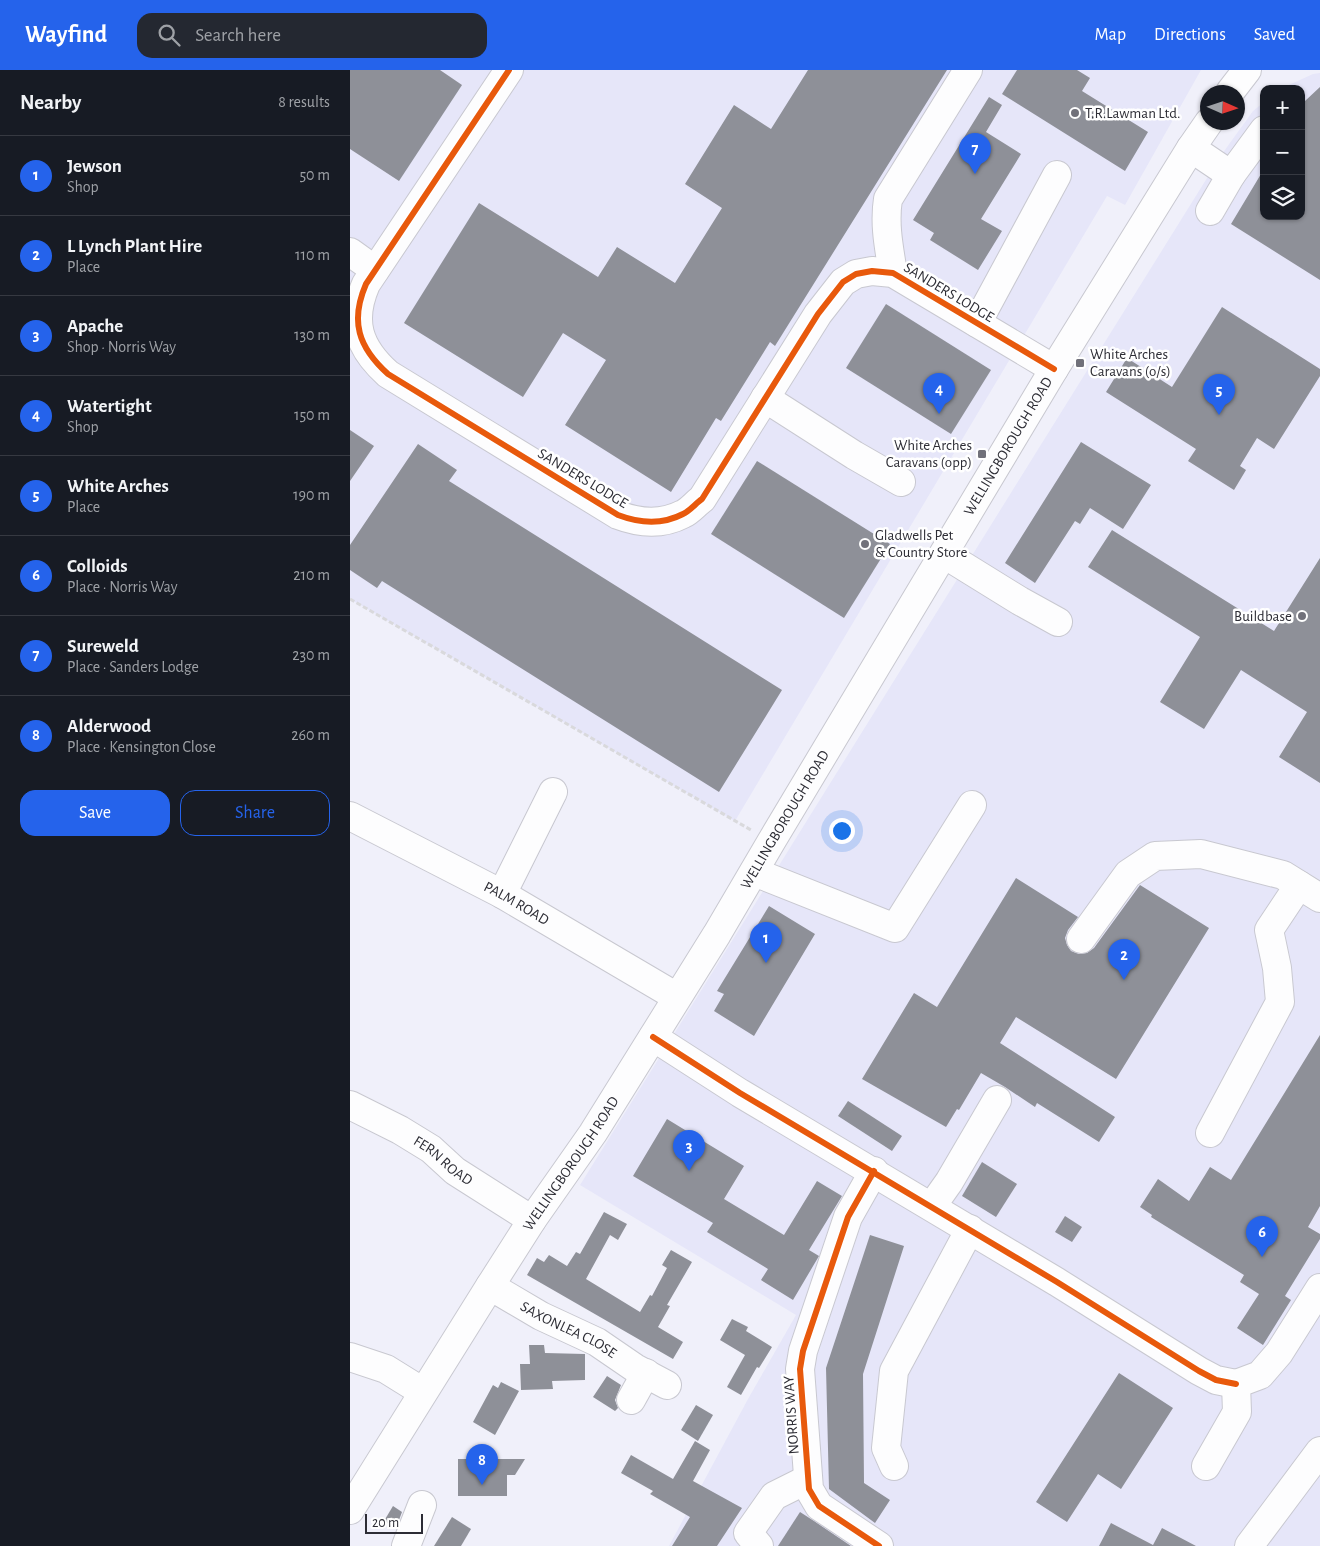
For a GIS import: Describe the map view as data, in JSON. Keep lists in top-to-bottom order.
{
  "streets": {
    "street": [
      "SANDERS LODGE",
      "WELLINGBOROUGH ROAD",
      "PALM ROAD",
      "FERN ROAD",
      "SAXONLEA CLOSE",
      "NORRIS WAY"
    ]
  },
  "crossings": [
    ["SANDERS LODGE", "WELLINGBOROUGH ROAD"],
    ["WELLINGBOROUGH ROAD", "PALM ROAD"],
    ["WELLINGBOROUGH ROAD", "FERN ROAD"],
    ["WELLINGBOROUGH ROAD", "SAXONLEA CLOSE"]
  ],
  "places": {
    "other": ["T.R.Lawman Ltd.", "Gladwells Pet & Country Store", "Buildbase"],
    "transit": ["White Arches Caravans (o/s)", "White Arches Caravans (opp)"]
  },
  "scale_bar": "20 m",
  "north": "right",
  "page": {
    "header": "Wayfind",
    "search": "Search here",
    "nav": ["Map", "Directions", "Saved"],
    "heading": ["Nearby", "8 results"],
    "map_buttons": ["+", "−"],
    "pins": [
      "7",
      "4",
      "5",
      "1",
      "2",
      "3",
      "6",
      "8"
    ],
    "list": [
      {
        "mark": "1",
        "name": "Jewson",
        "note": "Shop",
        "value": "50 m"
      },
      {
        "mark": "2",
        "name": "L Lynch Plant Hire",
        "note": "Place",
        "value": "110 m"
      },
      {
        "mark": "3",
        "name": "Apache",
        "note": "Shop · Norris Way",
        "value": "130 m"
      },
      {
        "mark": "4",
        "name": "Watertight",
        "note": "Shop",
        "value": "150 m"
      },
      {
        "mark": "5",
        "name": "White Arches",
        "note": "Place",
        "value": "190 m"
      },
      {
        "mark": "6",
        "name": "Colloids",
        "note": "Place · Norris Way",
        "value": "210 m"
      },
      {
        "mark": "7",
        "name": "Sureweld",
        "note": "Place · Sanders Lodge",
        "value": "230 m"
      },
      {
        "mark": "8",
        "name": "Alderwood",
        "note": "Place · Kensington Close",
        "value": "260 m"
      }
    ],
    "buttons": ["Save", "Share"],
    "scale": "20 m"
  }
}
